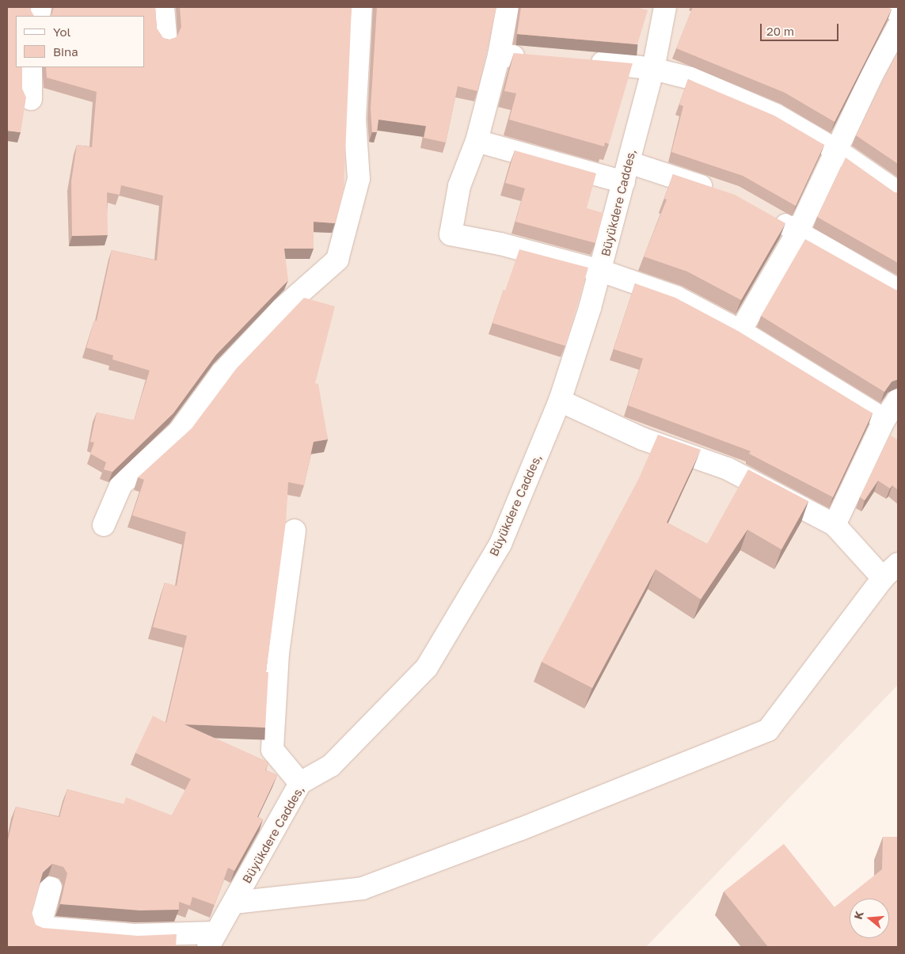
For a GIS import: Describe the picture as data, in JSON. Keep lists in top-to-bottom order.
{
  "streets": {
    "street": ["Büyükdere Caddes,"]
  },
  "legend": ["Yol", "Bina"],
  "scale_bar": "20 m",
  "north": "left"
}
